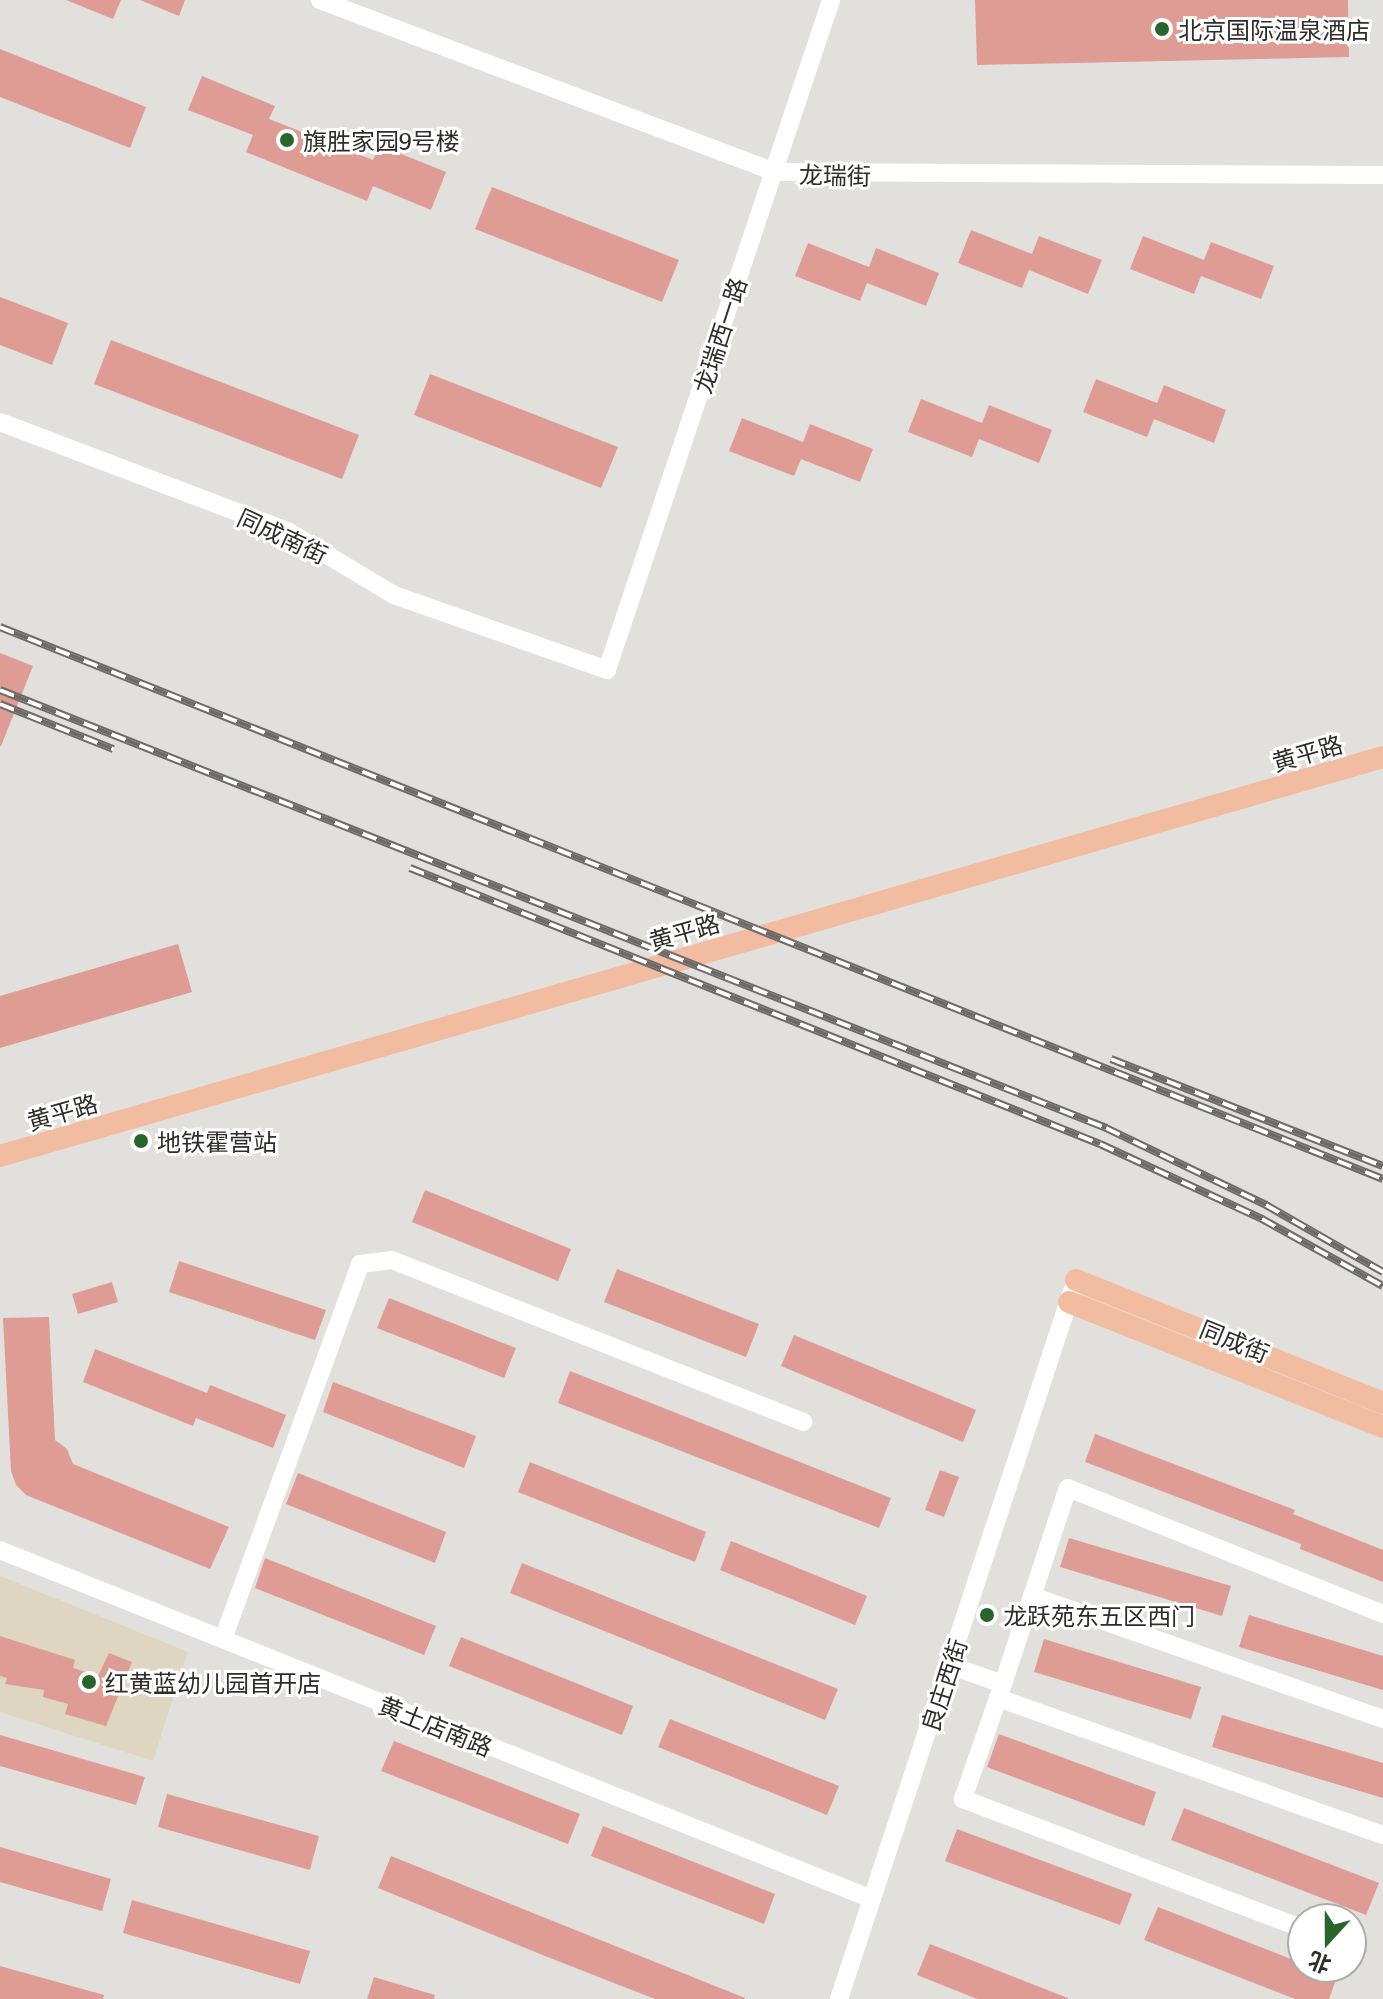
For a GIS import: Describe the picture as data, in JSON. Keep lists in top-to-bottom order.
{
  "streets": {
    "main road": ["黄平路", "同成街"],
    "street": [
      "龙瑞街",
      "龙瑞西一路",
      "同成南街",
      "良庄西街",
      "黄土店南路"
    ]
  },
  "crossings": [
    ["龙瑞街", "龙瑞西一路"],
    ["龙瑞西一路", "同成南街"],
    ["同成街", "良庄西街"],
    ["良庄西街", "黄土店南路"]
  ],
  "places": [
    "北京国际温泉酒店",
    "旗胜家园9号楼",
    "地铁霍营站",
    "龙跃苑东五区西门",
    "红黄蓝幼儿园首开店"
  ],
  "north": "bottom"
}
